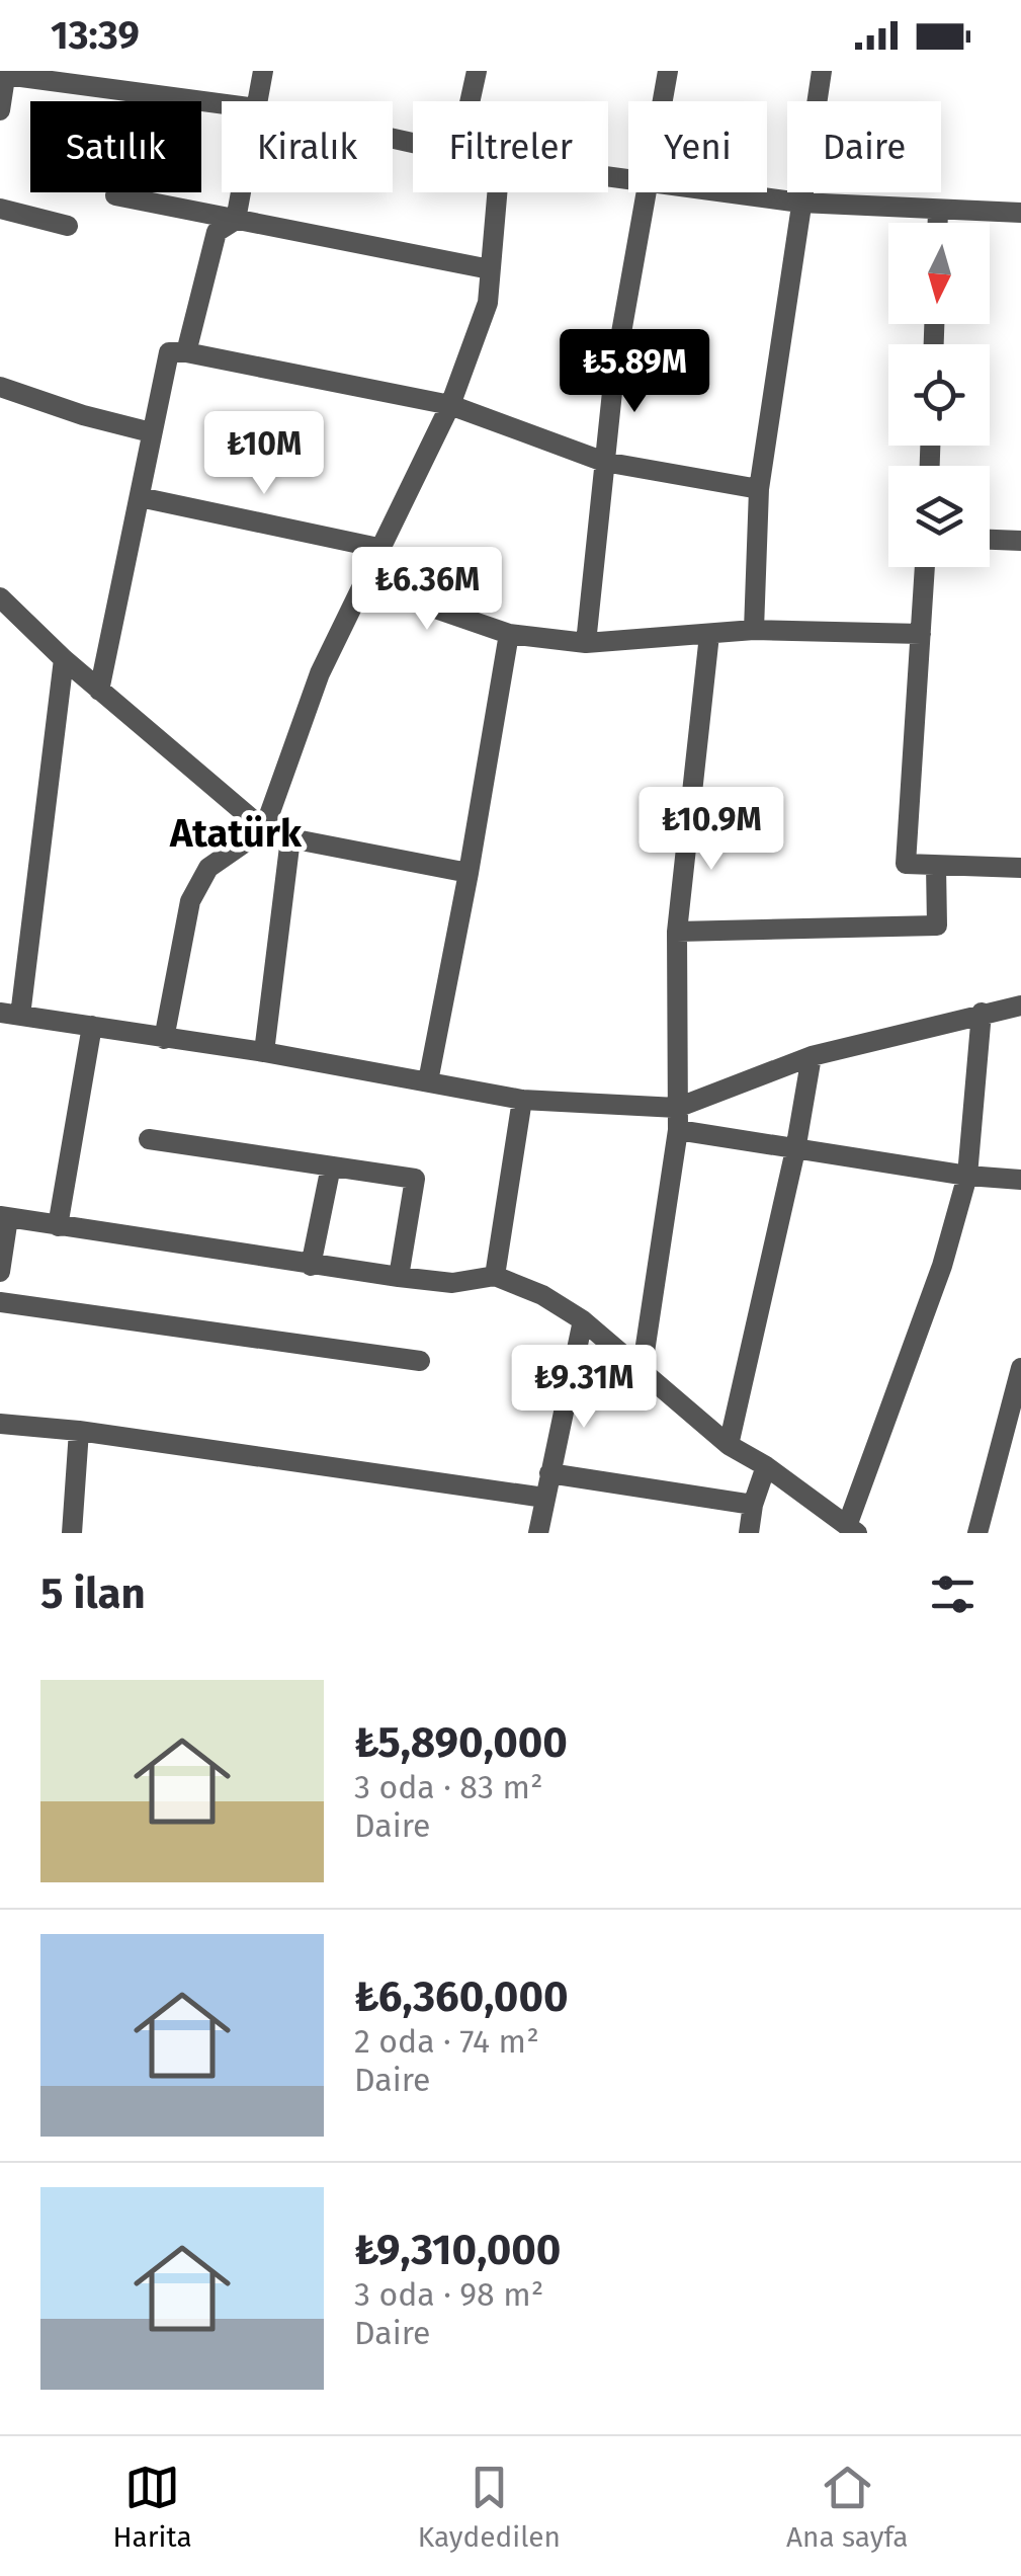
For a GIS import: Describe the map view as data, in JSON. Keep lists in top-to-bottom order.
{
  "districts": ["Atatürk"],
  "north": "bottom",
  "page": {
    "status": "13:39",
    "chip": [
      "Satılık",
      "Kiralık",
      "Filtreler",
      "Yeni",
      "Daire"
    ],
    "price": [
      "₺5.89M",
      "₺10M",
      "₺6.36M",
      "₺10.9M",
      "₺9.31M"
    ],
    "heading": "5 ilan",
    "list": [
      {
        "name": "₺5,890,000",
        "note": "3 oda · 83 m² · Daire"
      },
      {
        "name": "₺6,360,000",
        "note": "2 oda · 74 m² · Daire"
      },
      {
        "name": "₺9,310,000",
        "note": "3 oda · 98 m² · Daire"
      }
    ],
    "tabs": ["Harita", "Kaydedilen", "Ana sayfa"]
  }
}
